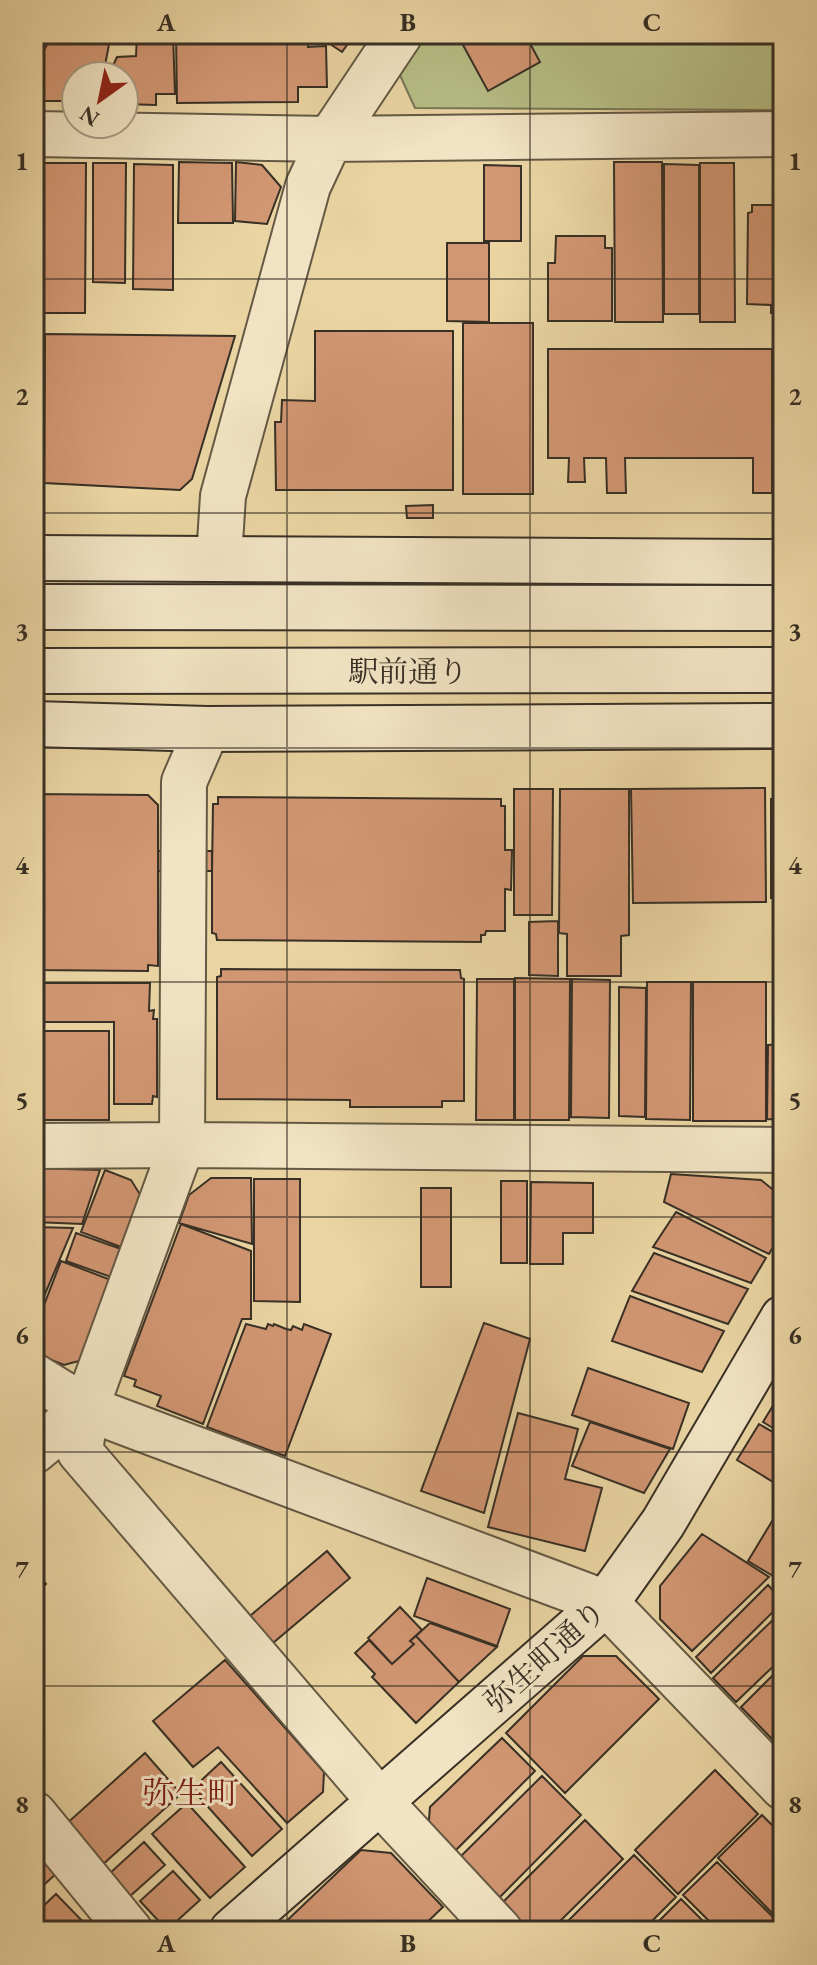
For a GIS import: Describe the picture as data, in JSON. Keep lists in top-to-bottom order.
{
  "streets": {
    "street": ["駅前通り", "弥生町通り"]
  },
  "districts": ["弥生町"],
  "north": "bottom left",
  "grid": {
    "columns": ["A", "B", "C"],
    "rows": [
      "1",
      "2",
      "3",
      "4",
      "5",
      "6",
      "7",
      "8"
    ]
  }
}
